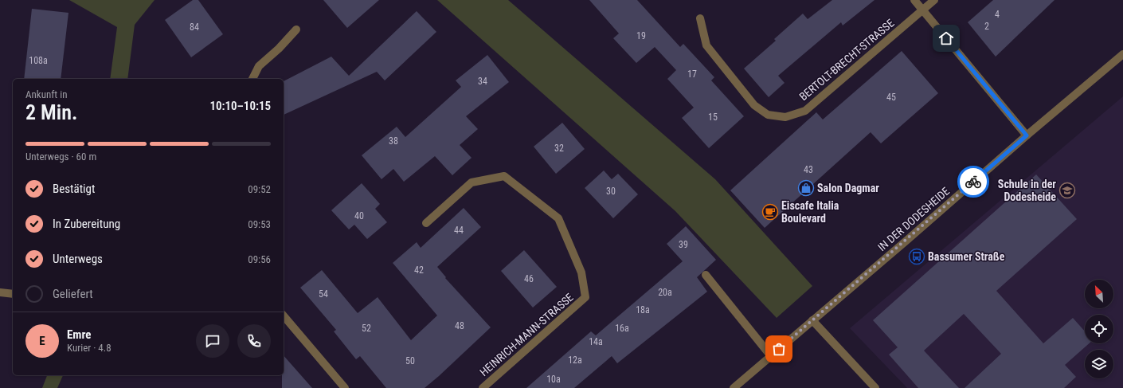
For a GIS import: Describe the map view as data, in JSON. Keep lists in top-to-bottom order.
{
  "streets": {
    "street": ["BERTOLT-BRECHT-STRASSE", "IN DER DODESHEIDE", "HEINRICH-MANN-STRASSE"]
  },
  "places": {
    "shop": ["Salon Dagmar"],
    "school or university": ["Schule in der Dodesheide"],
    "cafe": ["Eiscafe Italia Boulevard"],
    "bus stop": ["Bassumer Straße"]
  },
  "house_numbers": [
    "4",
    "2",
    "84",
    "19",
    "108a",
    "17",
    "34",
    "45",
    "15",
    "38",
    "32",
    "43",
    "30",
    "40",
    "44",
    "39",
    "42",
    "46",
    "20a",
    "54",
    "18a",
    "48",
    "52",
    "16a",
    "14a",
    "12a",
    "50",
    "10a"
  ],
  "north": "top left",
  "page": {
    "heading": ["2 Min.", "Ankunft in", "10:10–10:15"],
    "panel": ["Emre", "Kurier · 4.8"],
    "bar": "Unterwegs · 60 m",
    "list": [
      ["Bestätigt", "09:52"],
      ["In Zubereitung", "09:53"],
      ["Unterwegs", "09:56"],
      "Geliefert"
    ],
    "round": "E"
  }
}
